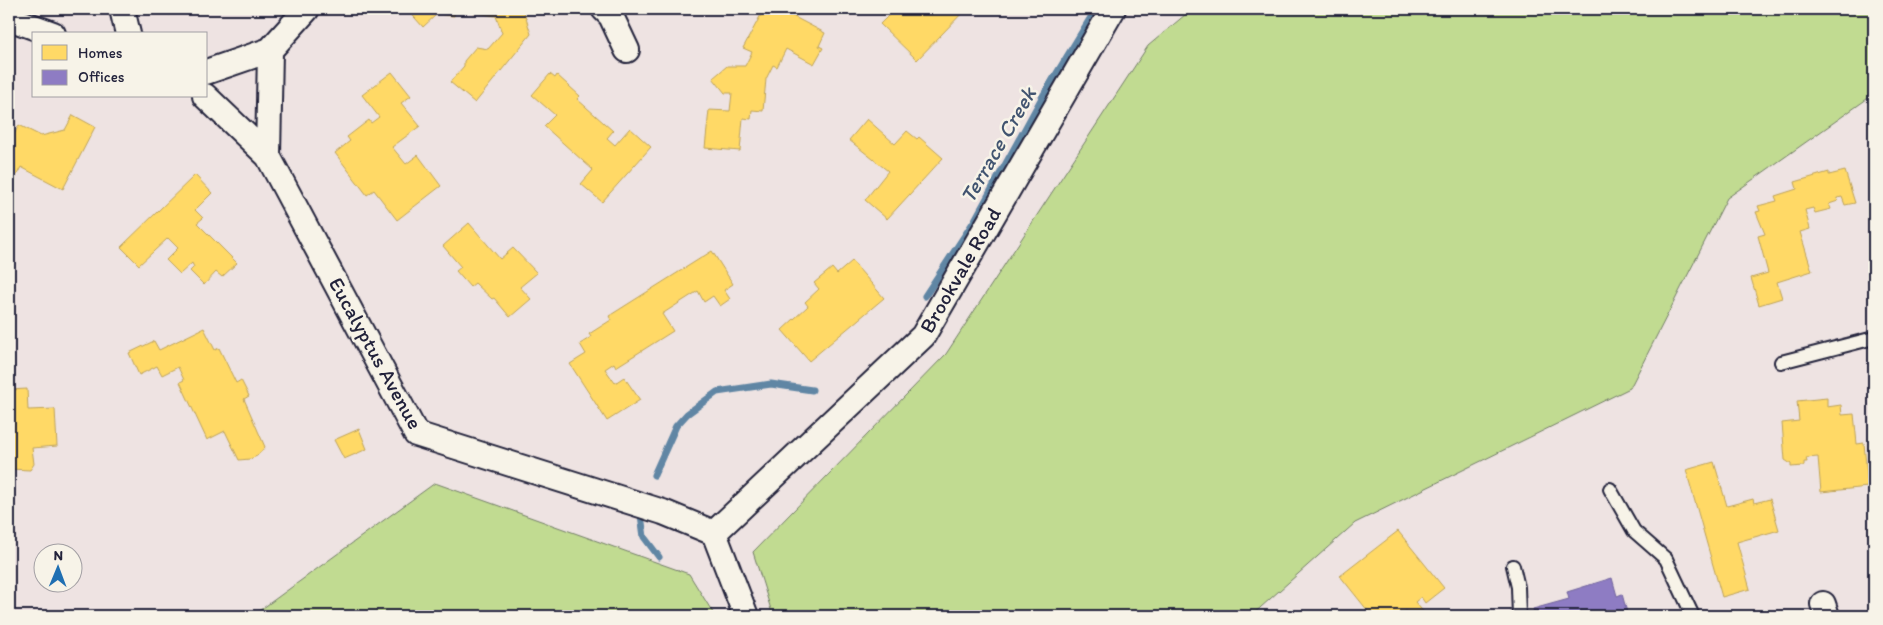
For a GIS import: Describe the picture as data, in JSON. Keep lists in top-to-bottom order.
{
  "streets": {
    "street": ["Brookvale Road", "Eucalyptus Avenue"]
  },
  "crossings": [
    ["Brookvale Road", "Eucalyptus Avenue"]
  ],
  "water": ["Terrace Creek"],
  "legend": ["Homes", "Offices"],
  "north": "top"
}
